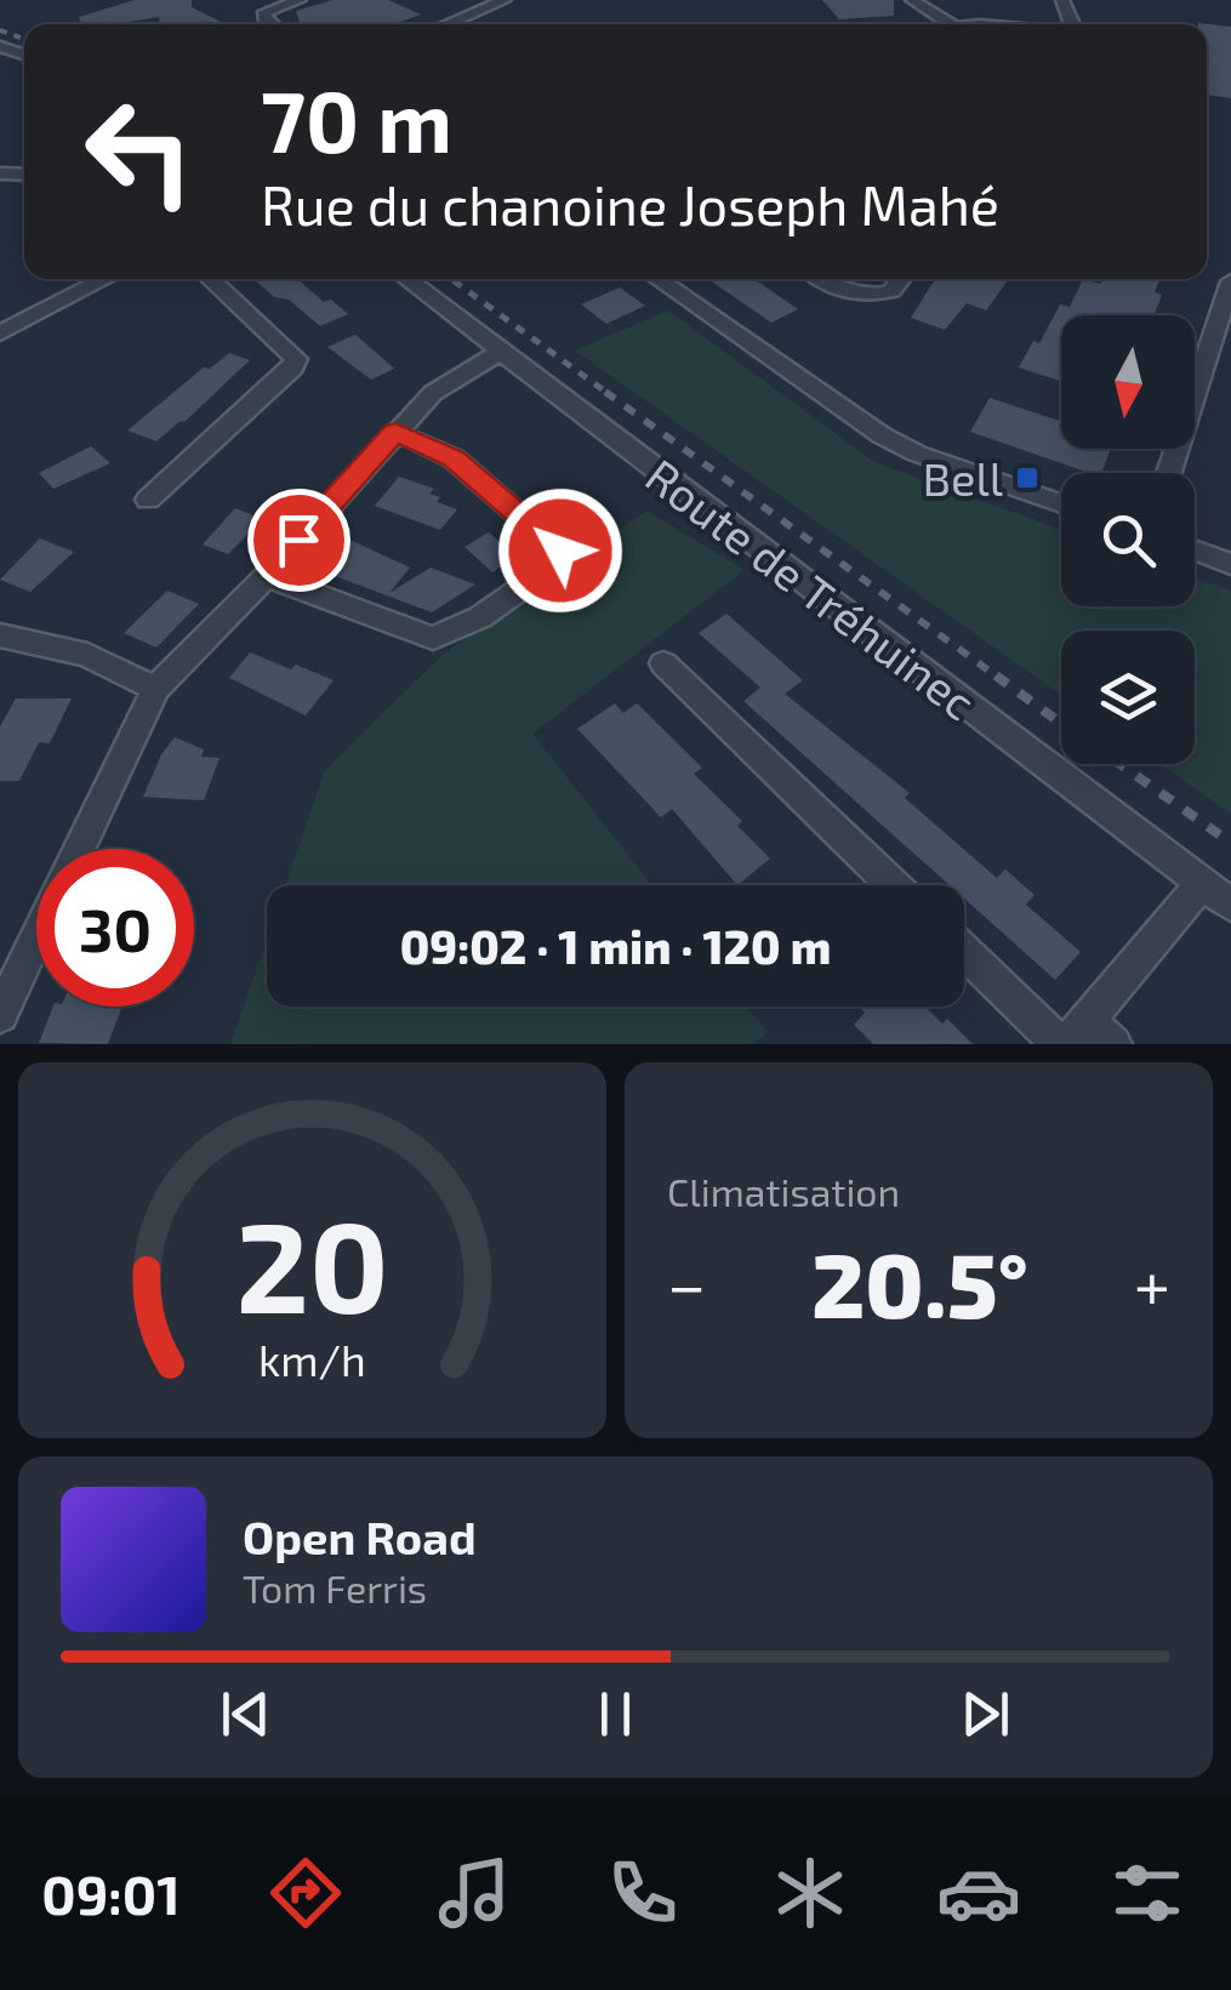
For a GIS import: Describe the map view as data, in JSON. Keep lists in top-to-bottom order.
{
  "streets": {
    "street": ["Route de Tréhuinec"]
  },
  "places": {
    "transit": ["Bell"]
  },
  "north": "bottom",
  "page": {
    "turn": ["70 m", "Rue du chanoine Joseph Mahé"],
    "limit": "30",
    "trip": "09:02 · 1 min · 120 m",
    "tile": "Climatisation",
    "heat": ["−", "20.5°", "+"],
    "song": ["Open Road", "Tom Ferris"],
    "tabs": "09:01",
    "gauge": ["20", "km/h"]
  }
}
